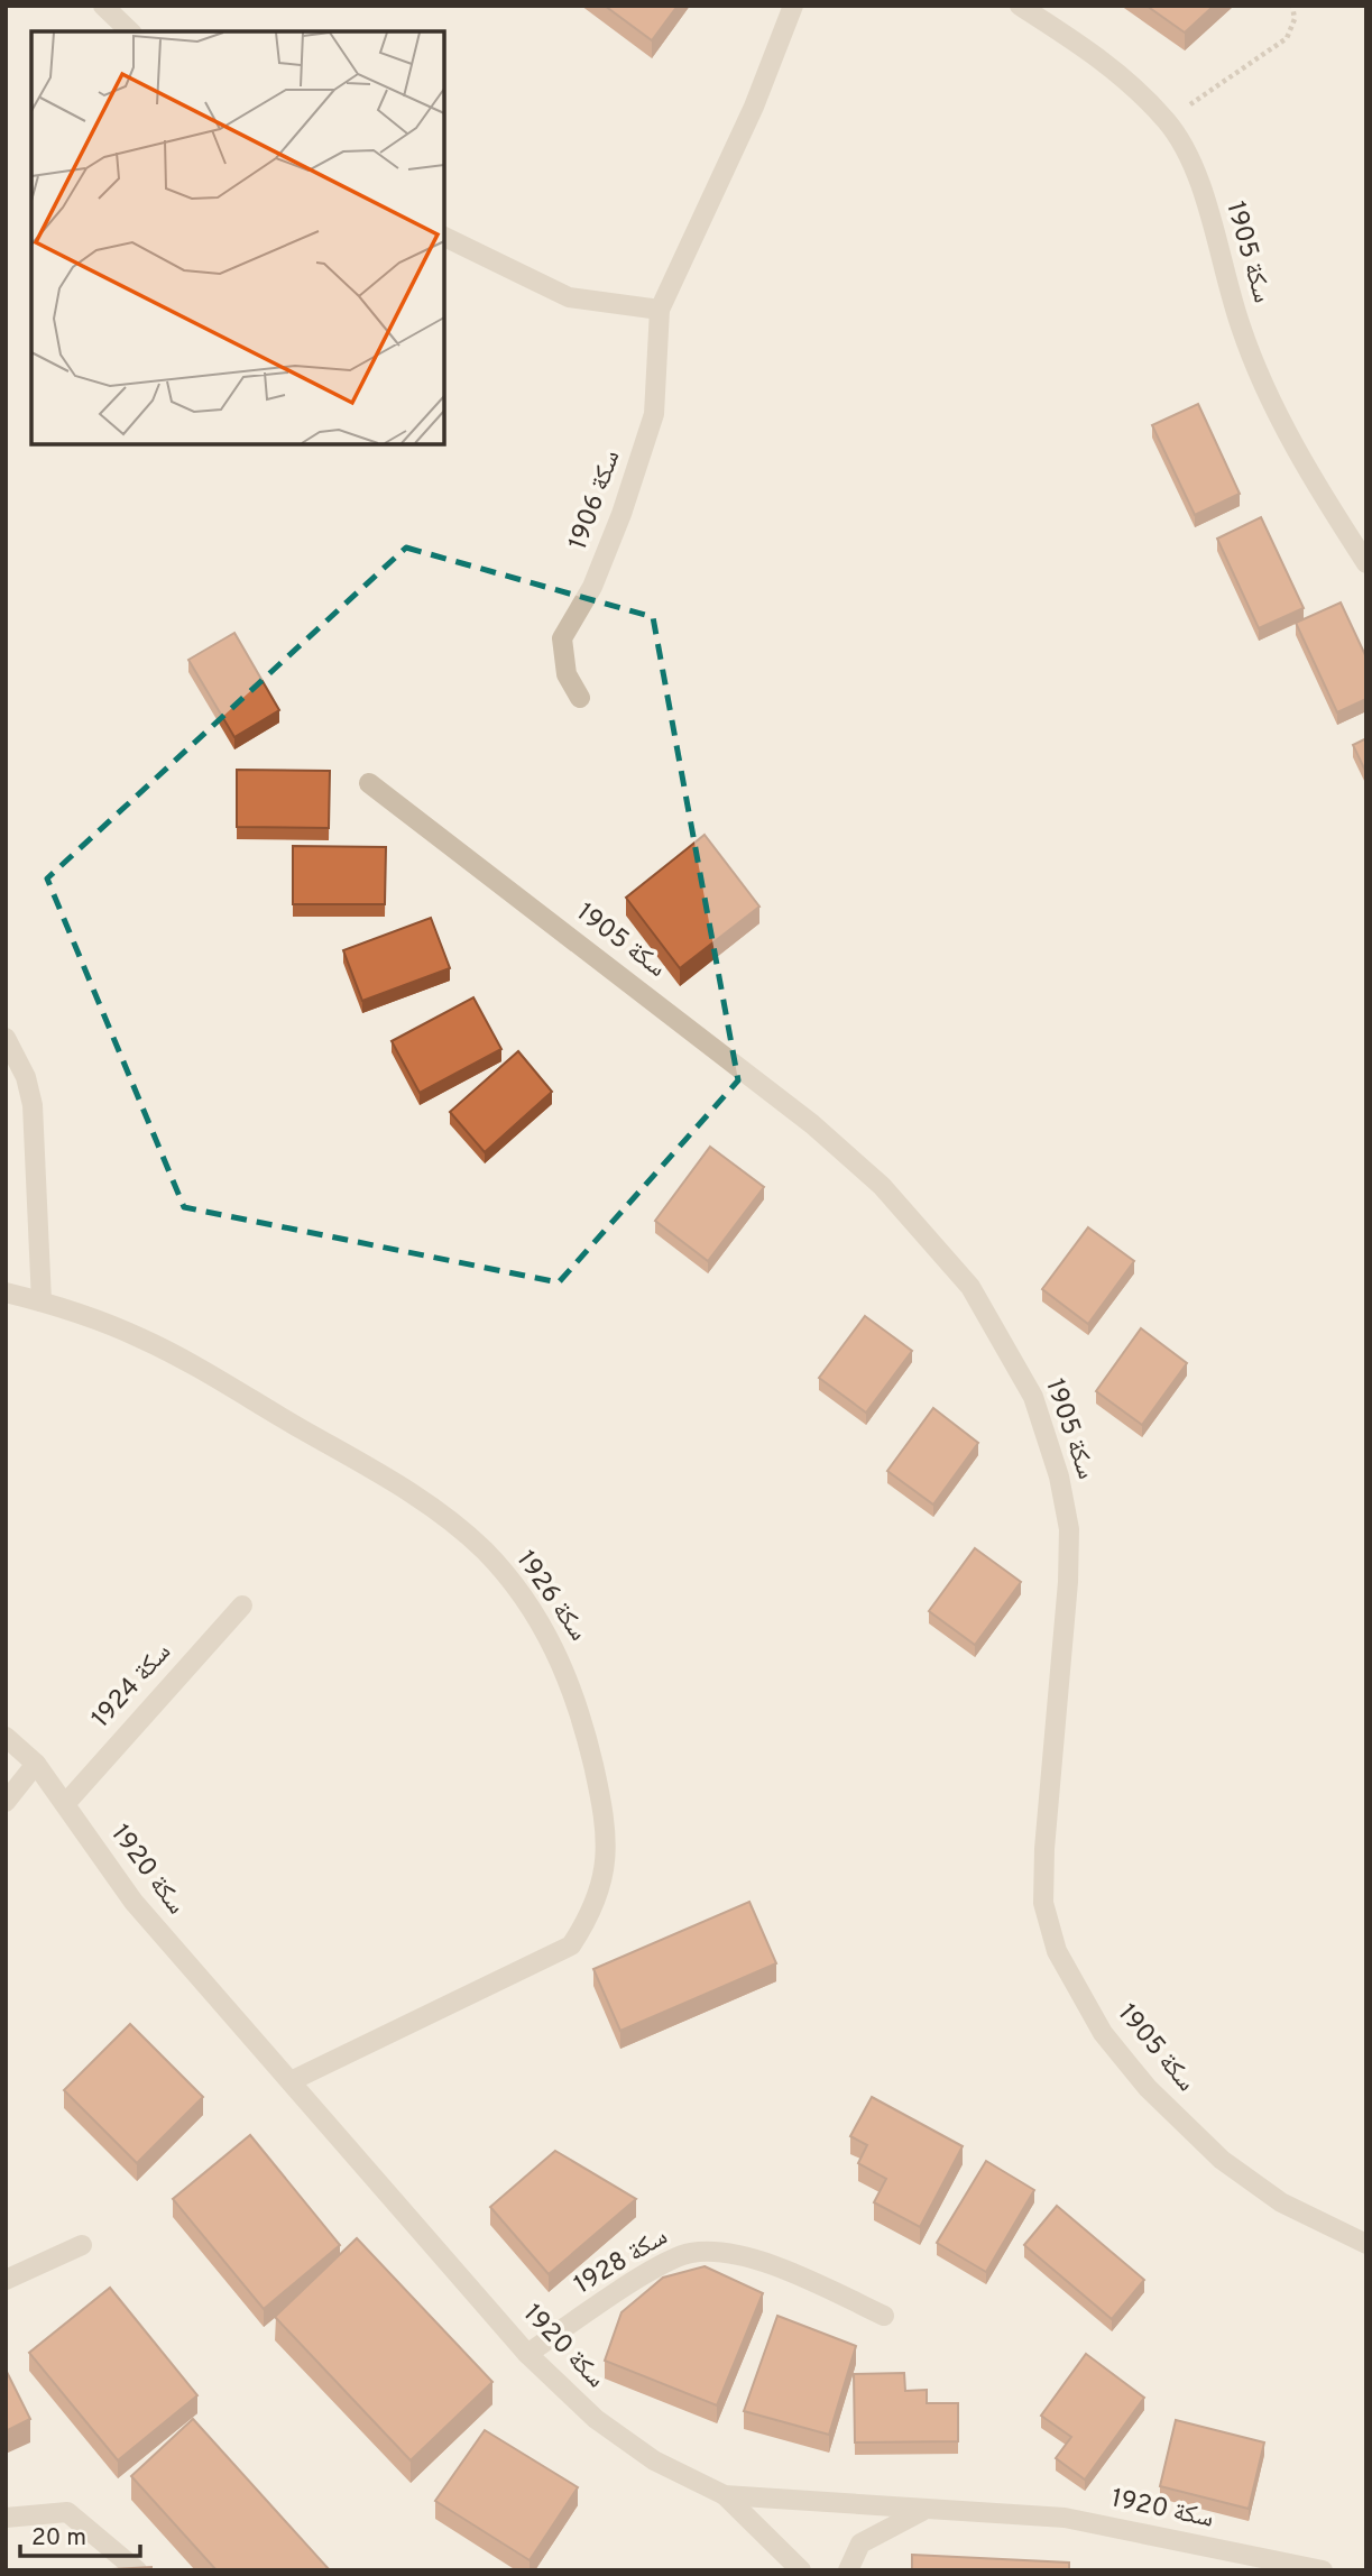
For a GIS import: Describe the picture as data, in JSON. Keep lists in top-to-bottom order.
{
  "streets": {
    "street": [
      "سكة 1905",
      "سكة 1906",
      "سكة 1926",
      "سكة 1924",
      "سكة 1920",
      "سكة 1928"
    ]
  },
  "crossings": [
    ["سكة 1926", "سكة 1920"],
    ["سكة 1924", "سكة 1920"],
    ["سكة 1920", "سكة 1928"]
  ],
  "scale_bar": "20 m"
}
